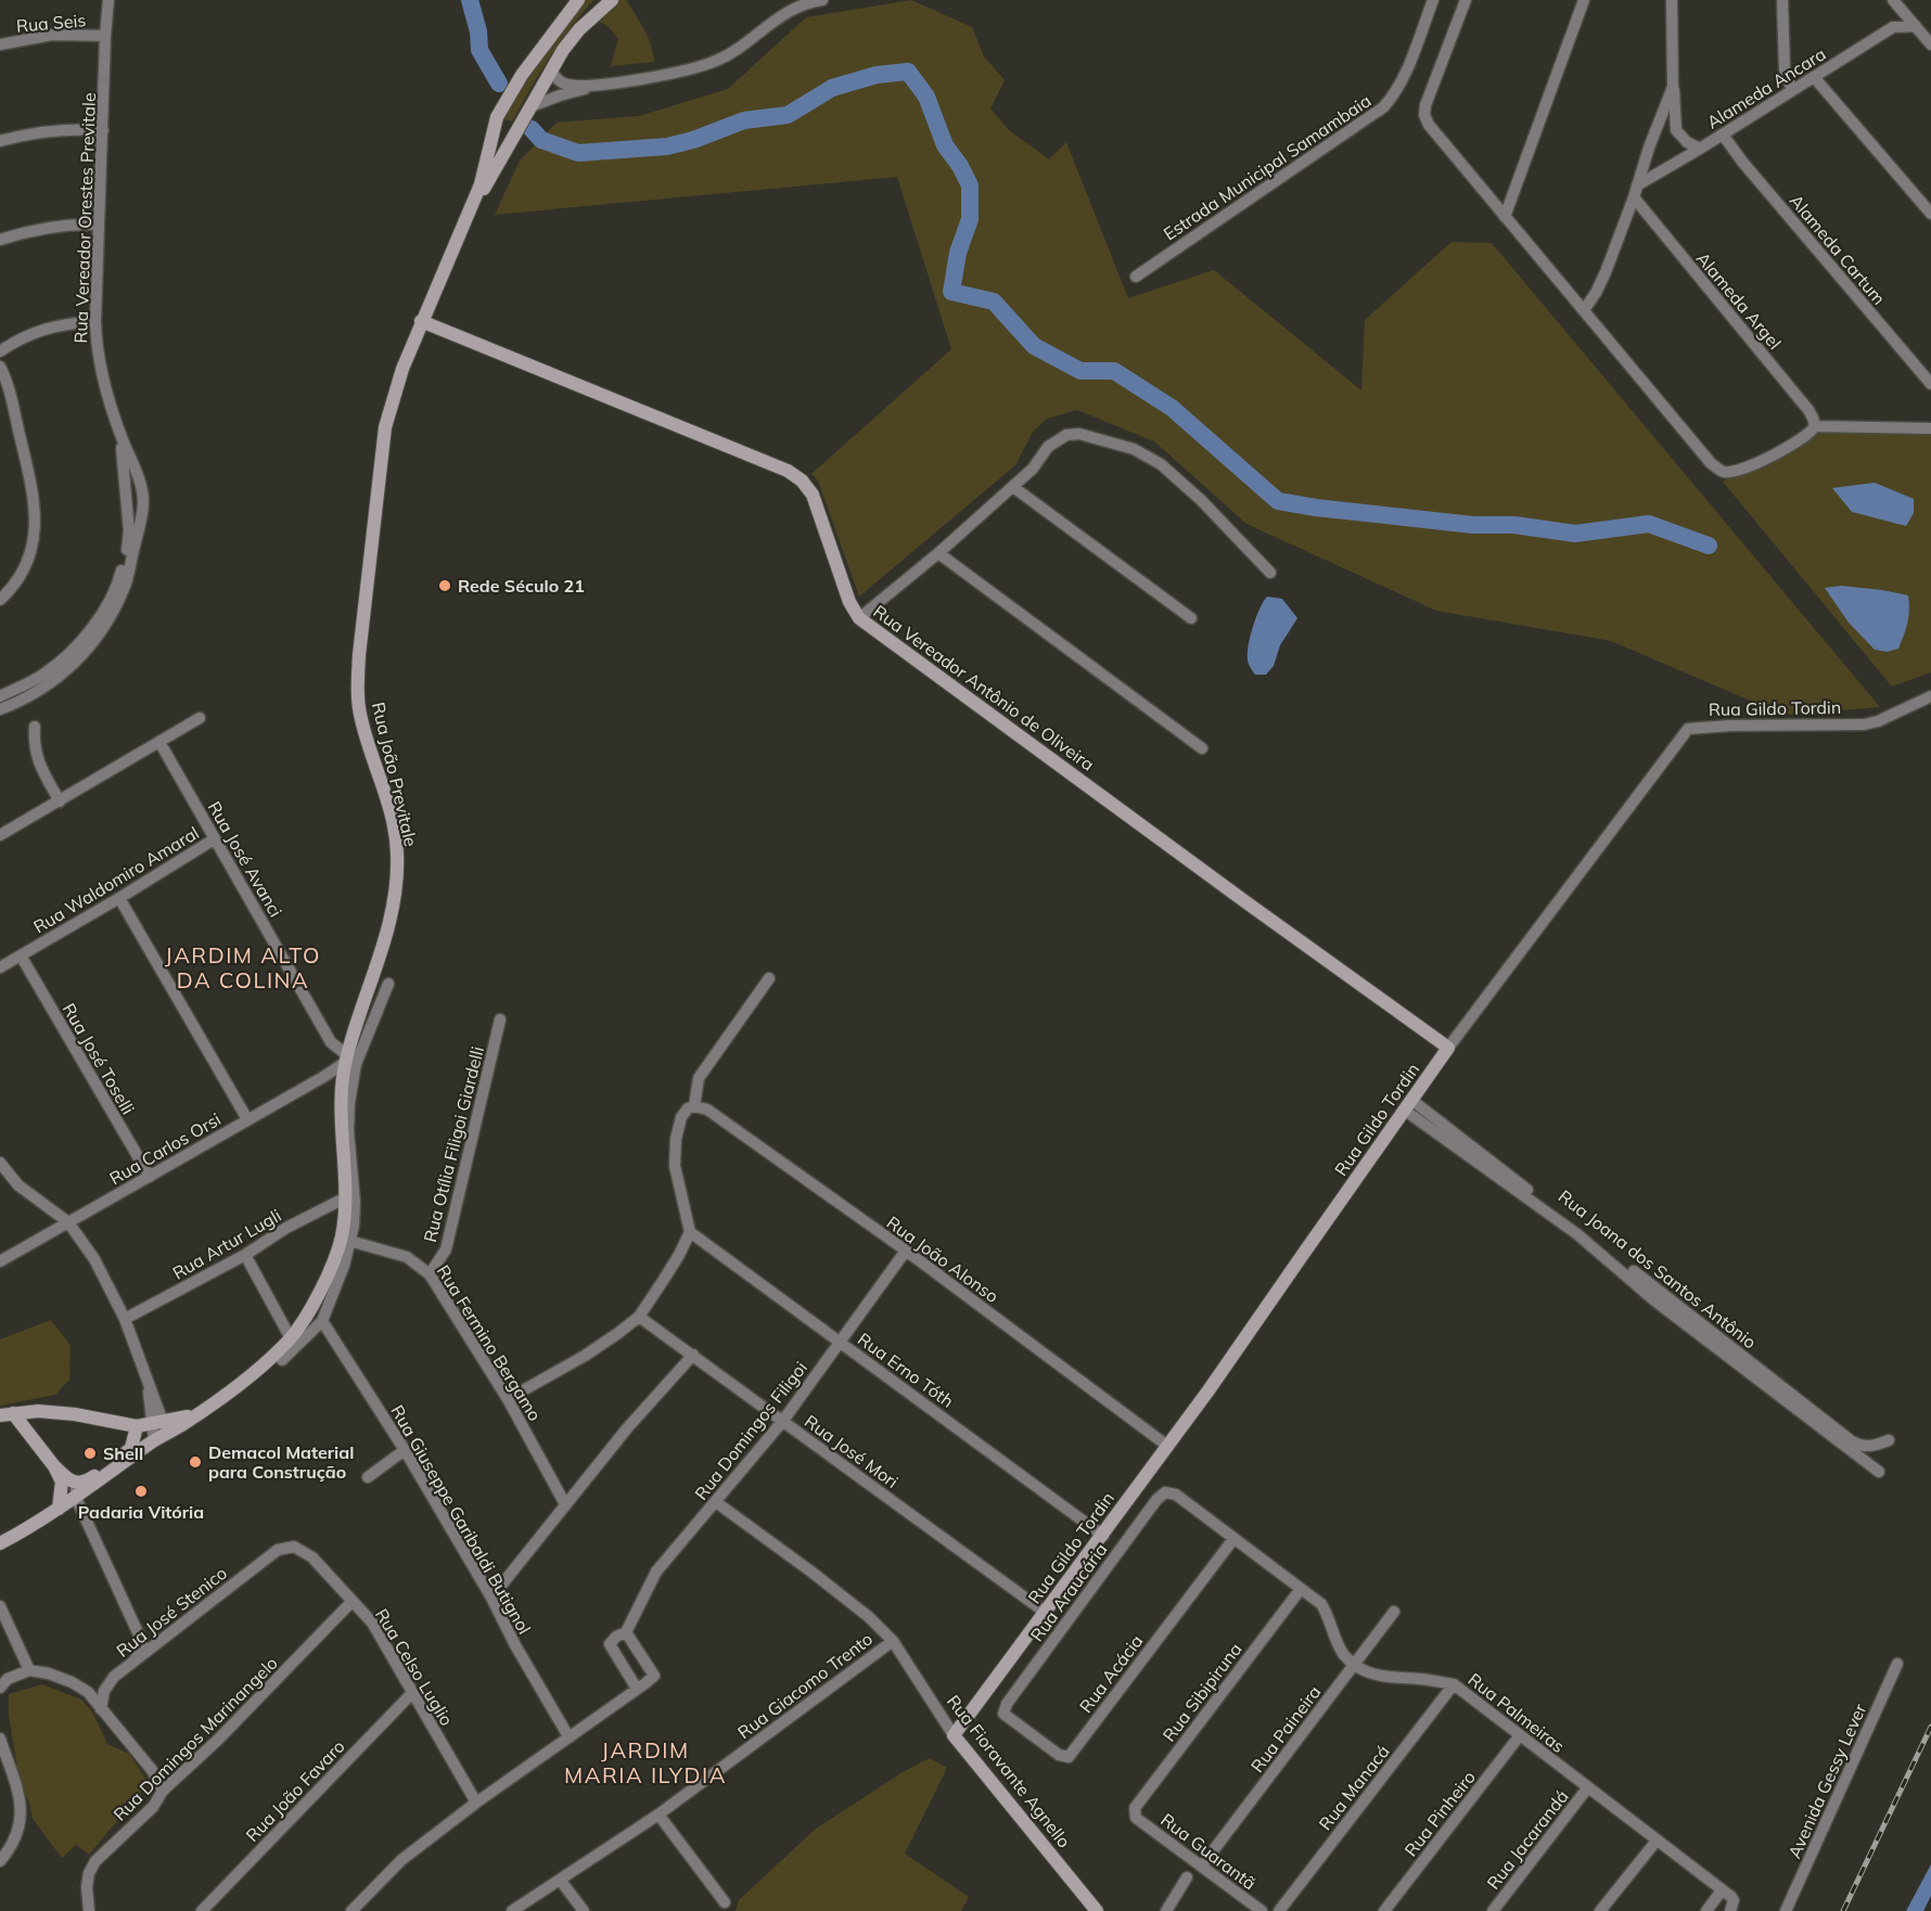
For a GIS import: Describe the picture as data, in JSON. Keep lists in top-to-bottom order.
{
  "streets": {
    "main road": [
      "Rua Vereador Antônio de Oliveira",
      "Rua Gildo Tordin",
      "Rua João Previtale",
      "Rua Fioravante Agnello"
    ],
    "street": [
      "Rua Seis",
      "Alameda Ancara",
      "Estrada Municipal Samambaia",
      "Rua Vereador Orestes Previtale",
      "Alameda Cartum",
      "Alameda Argel",
      "Rua José Avanci",
      "Rua Waldomiro Amaral",
      "Rua José Toselli",
      "Rua Otília Filigoi Giardelli",
      "Rua Carlos Orsi",
      "Rua Artur Lugli",
      "Rua João Alonso",
      "Rua Joana dos Santos Antônio",
      "Rua Fermino Bergamo",
      "Rua Erno Tóth",
      "Rua Domingos Filigoi",
      "Rua José Mori",
      "Rua Giuseppe Garibaldi Butignol",
      "Rua Araucária",
      "Rua José Stenico",
      "Rua Celso Luglio",
      "Rua Acácia",
      "Rua Giacomo Trento",
      "Rua Sibipiruna",
      "Rua Palmeiras",
      "Rua Paineira",
      "Rua Domingos Marinangelo",
      "Avenida Gessy Lever",
      "Rua Manacá",
      "Rua João Favaro",
      "Rua Pinheiro",
      "Rua Jacarandá",
      "Rua Guarantã"
    ]
  },
  "crossings": [
    ["Rua Seis", "Rua Vereador Orestes Previtale"],
    ["Alameda Ancara", "Alameda Cartum"],
    ["Rua Vereador Antônio de Oliveira", "Rua Gildo Tordin"],
    ["Rua Vereador Antônio de Oliveira", "Rua João Previtale"],
    ["Rua Gildo Tordin", "Rua João Alonso"],
    ["Rua Gildo Tordin", "Rua Joana dos Santos Antônio"],
    ["Rua Gildo Tordin", "Rua Erno Tóth"],
    ["Rua Gildo Tordin", "Rua José Mori"],
    ["Rua Gildo Tordin", "Rua Fioravante Agnello"],
    ["Rua João Previtale", "Rua José Avanci"],
    ["Rua João Previtale", "Rua Carlos Orsi"],
    ["Rua João Previtale", "Rua Artur Lugli"],
    ["Rua José Avanci", "Rua Waldomiro Amaral"],
    ["Rua José Avanci", "Rua Carlos Orsi"],
    ["Rua Waldomiro Amaral", "Rua José Toselli"],
    ["Rua José Toselli", "Rua Carlos Orsi"],
    ["Rua Otília Filigoi Giardelli", "Rua Fermino Bergamo"],
    ["Rua João Alonso", "Rua Domingos Filigoi"],
    ["Rua Erno Tóth", "Rua Domingos Filigoi"],
    ["Rua Domingos Filigoi", "Rua José Mori"],
    ["Rua Domingos Filigoi", "Rua Fioravante Agnello"],
    ["Rua Araucária", "Rua Acácia"],
    ["Rua José Stenico", "Rua Celso Luglio"],
    ["Rua Celso Luglio", "Rua Domingos Marinangelo"],
    ["Rua Celso Luglio", "Rua João Favaro"],
    ["Rua Giacomo Trento", "Rua Fioravante Agnello"],
    ["Rua Sibipiruna", "Rua Guarantã"],
    ["Rua Palmeiras", "Rua Paineira"],
    ["Rua Palmeiras", "Rua Manacá"],
    ["Rua Palmeiras", "Rua Pinheiro"],
    ["Rua Palmeiras", "Rua Jacarandá"],
    ["Rua Paineira", "Rua Guarantã"]
  ],
  "districts": ["JARDIM ALTO DA COLINA", "JARDIM MARIA ILYDIA"],
  "places": [
    "Rede Século 21",
    "Shell",
    "Demacol Material para Construção",
    "Padaria Vitória"
  ]
}
